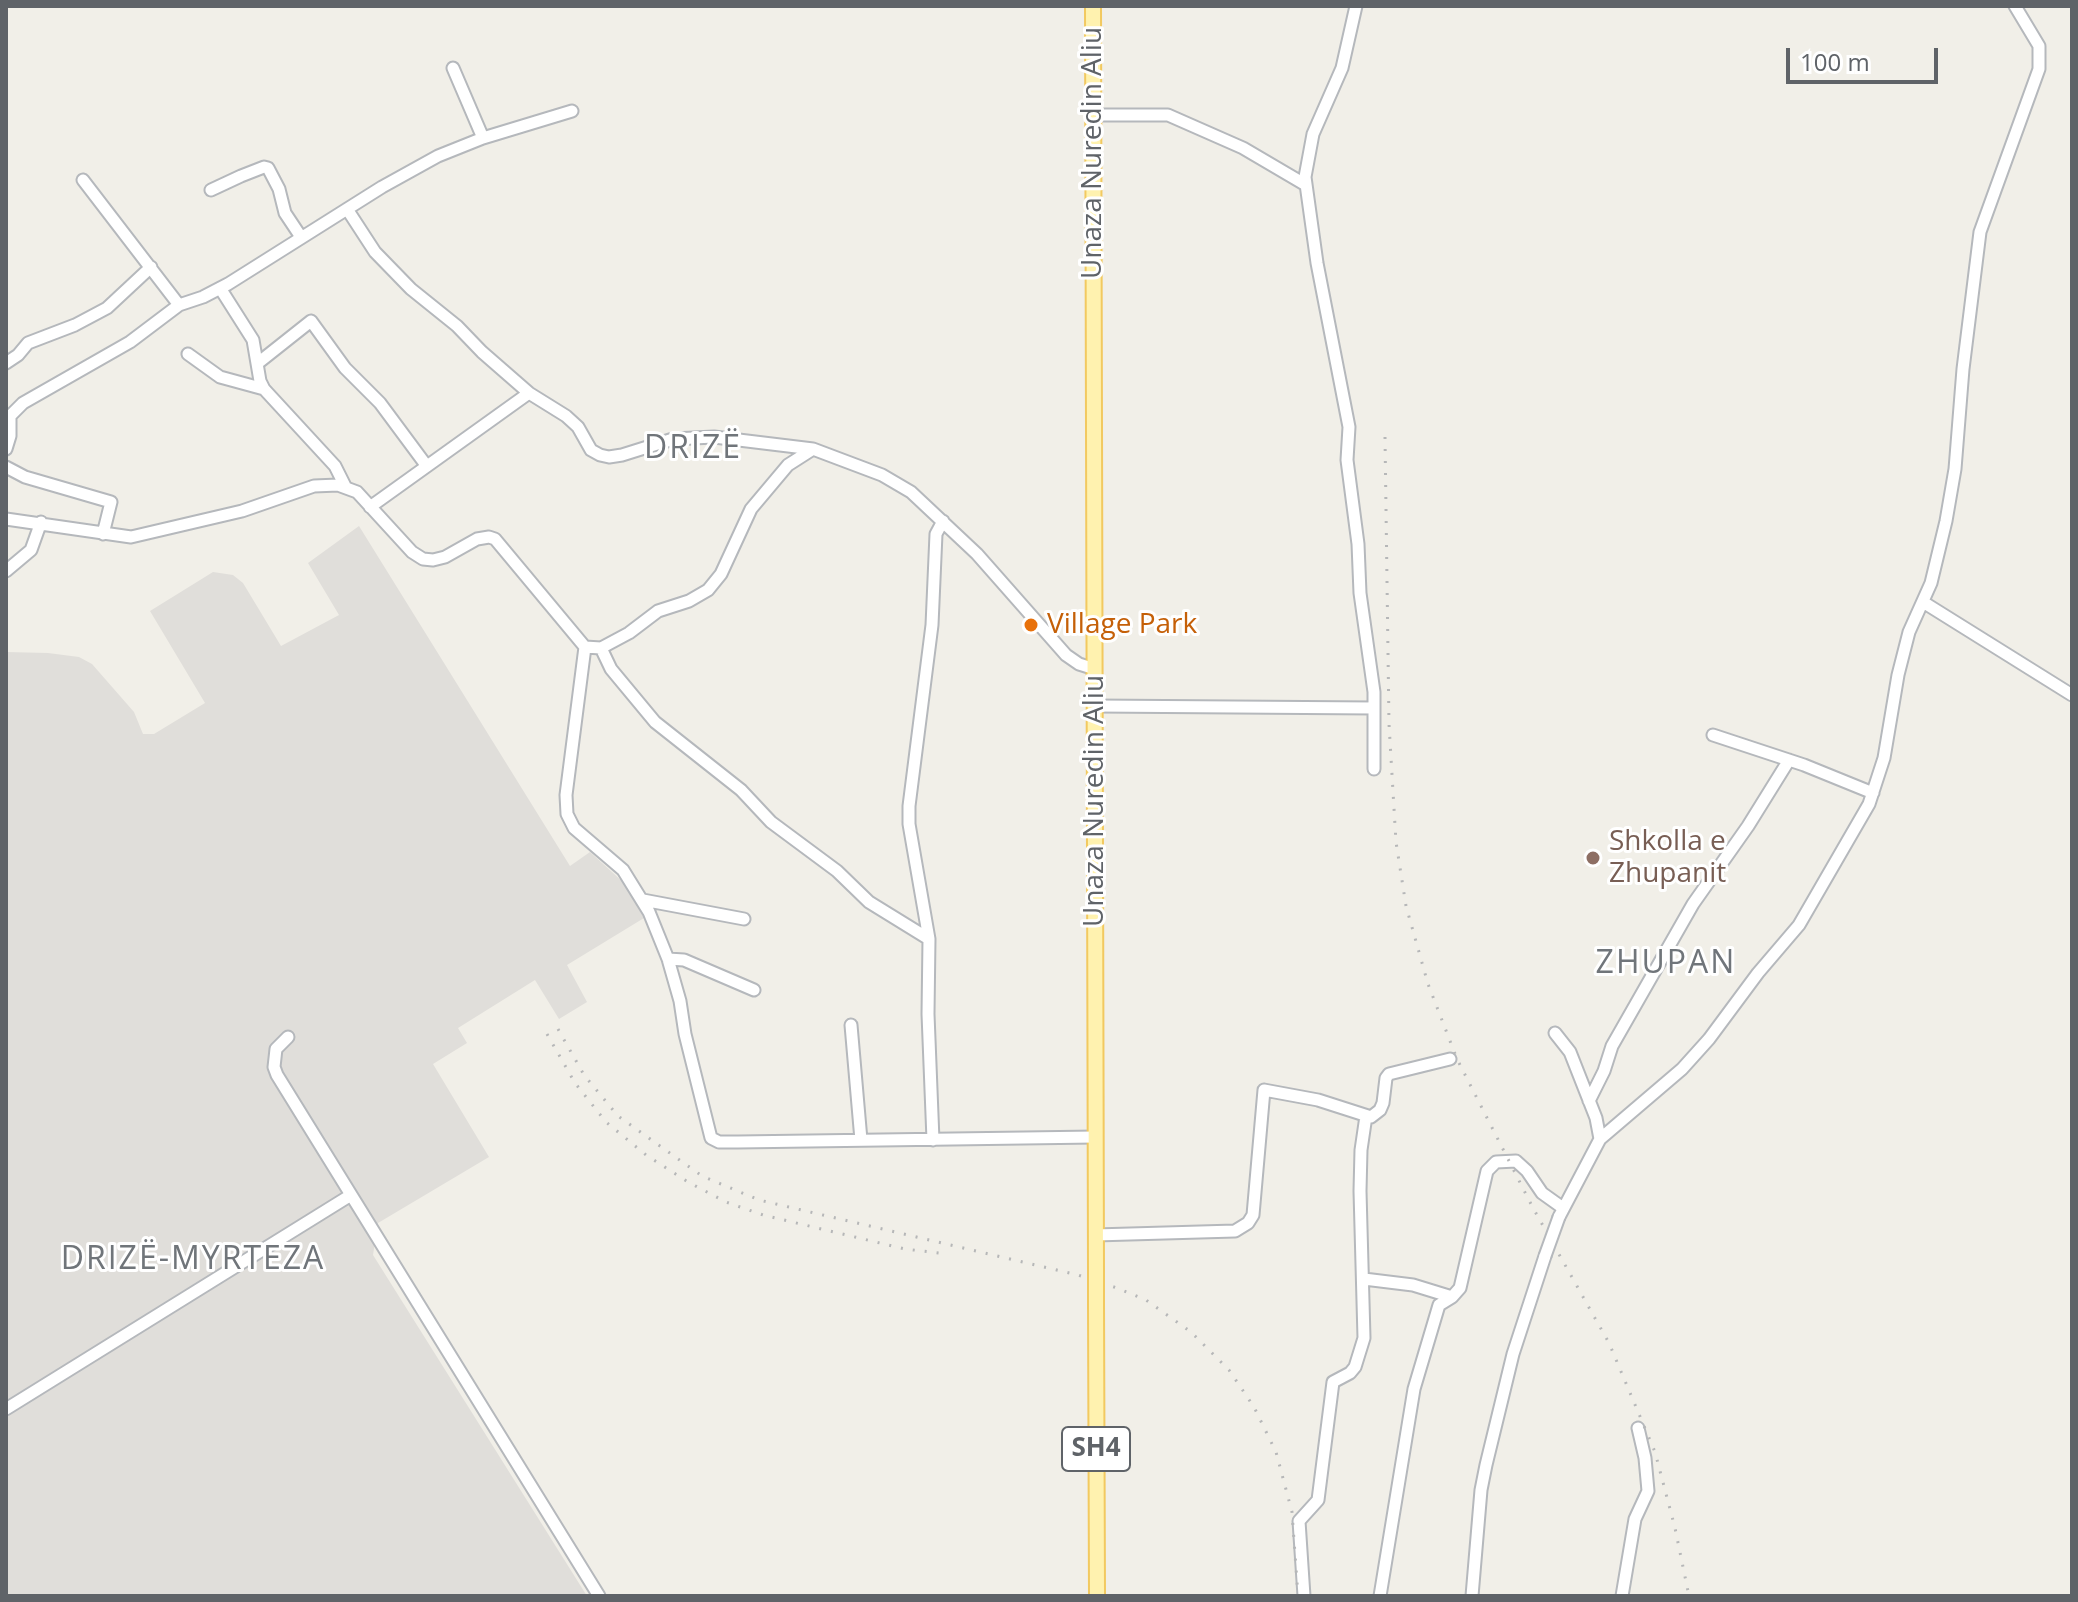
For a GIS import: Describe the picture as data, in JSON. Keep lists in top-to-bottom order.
{
  "streets": {
    "main road": ["Unaza Nuredin Aliu", "SH4"]
  },
  "districts": ["DRIZË", "ZHUPAN", "DRIZË-MYRTEZA"],
  "places": ["Village Park", "Shkolla e Zhupanit"],
  "scale_bar": "100 m"
}
